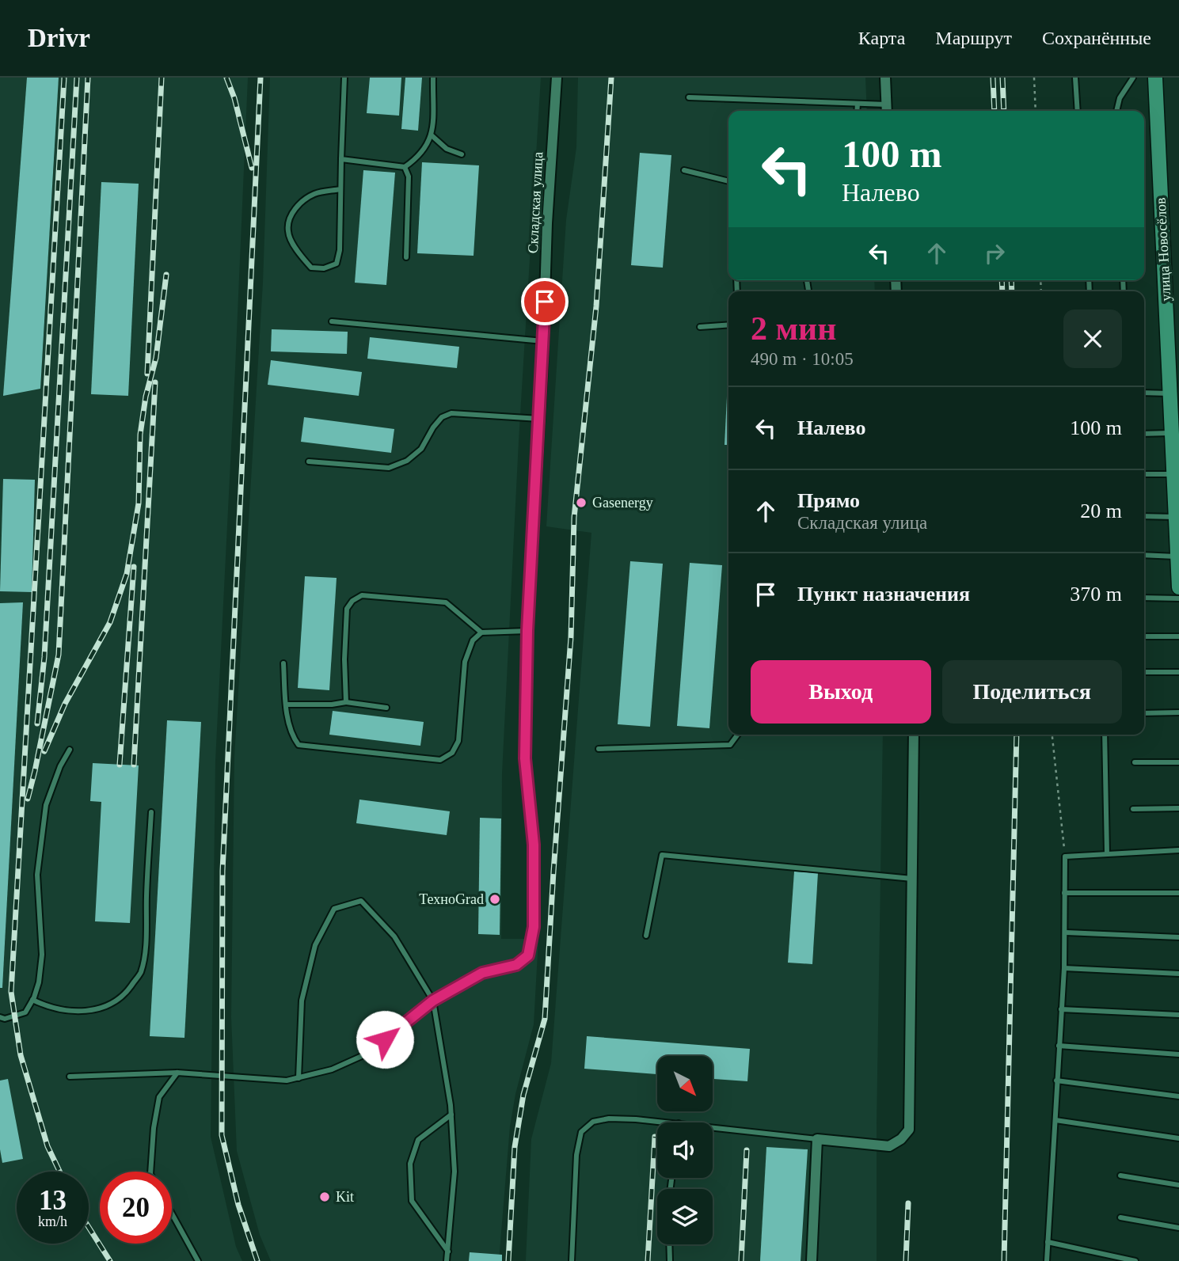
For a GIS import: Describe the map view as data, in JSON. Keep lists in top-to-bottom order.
{
  "streets": {
    "street": ["Складская улица", "улица Новосёлов"]
  },
  "places": ["Gasenergy", "ТехноGrad", "Kit"],
  "north": "bottom right",
  "page": {
    "header": "Drivr",
    "nav": ["Карта", "Маршрут", "Сохранённые"],
    "turn": ["100 m", "Налево"],
    "heading": ["2 мин", "490 m · 10:05"],
    "list": [
      {
        "name": "Налево",
        "value": "100 m"
      },
      {
        "name": "Прямо",
        "note": "Складская улица",
        "value": "20 m"
      },
      {
        "name": "Пункт назначения",
        "value": "370 m"
      }
    ],
    "buttons": ["Выход", "Поделиться"],
    "speed": "13 km/h",
    "limit": "20"
  }
}
